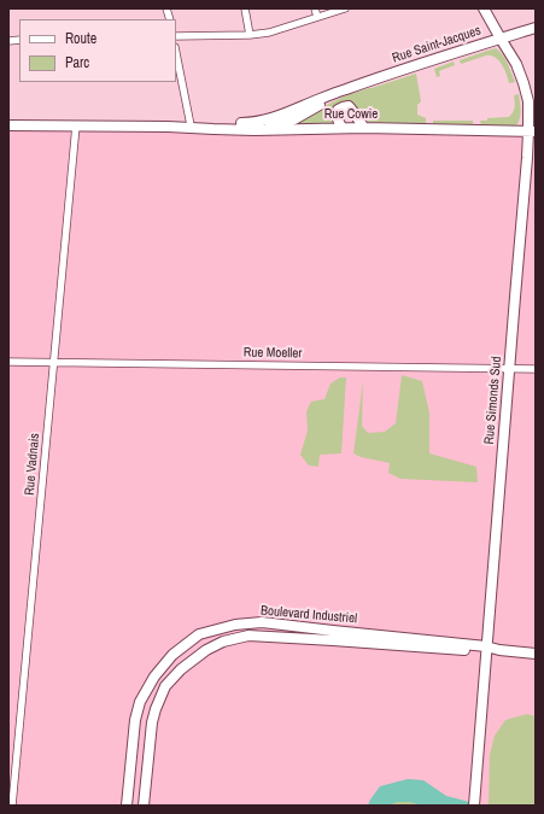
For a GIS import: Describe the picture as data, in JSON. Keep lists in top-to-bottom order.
{
  "streets": {
    "street": [
      "Rue Saint-Jacques",
      "Rue Cowie",
      "Rue Moeller",
      "Rue Simonds Sud",
      "Rue Vadnais",
      "Boulevard Industriel"
    ]
  },
  "crossings": [
    ["Rue Saint-Jacques", "Rue Cowie"],
    ["Rue Saint-Jacques", "Rue Simonds Sud"],
    ["Rue Cowie", "Rue Simonds Sud"],
    ["Rue Cowie", "Rue Vadnais"],
    ["Rue Moeller", "Rue Simonds Sud"],
    ["Rue Moeller", "Rue Vadnais"],
    ["Rue Simonds Sud", "Boulevard Industriel"]
  ],
  "legend": ["Route", "Parc"]
}
